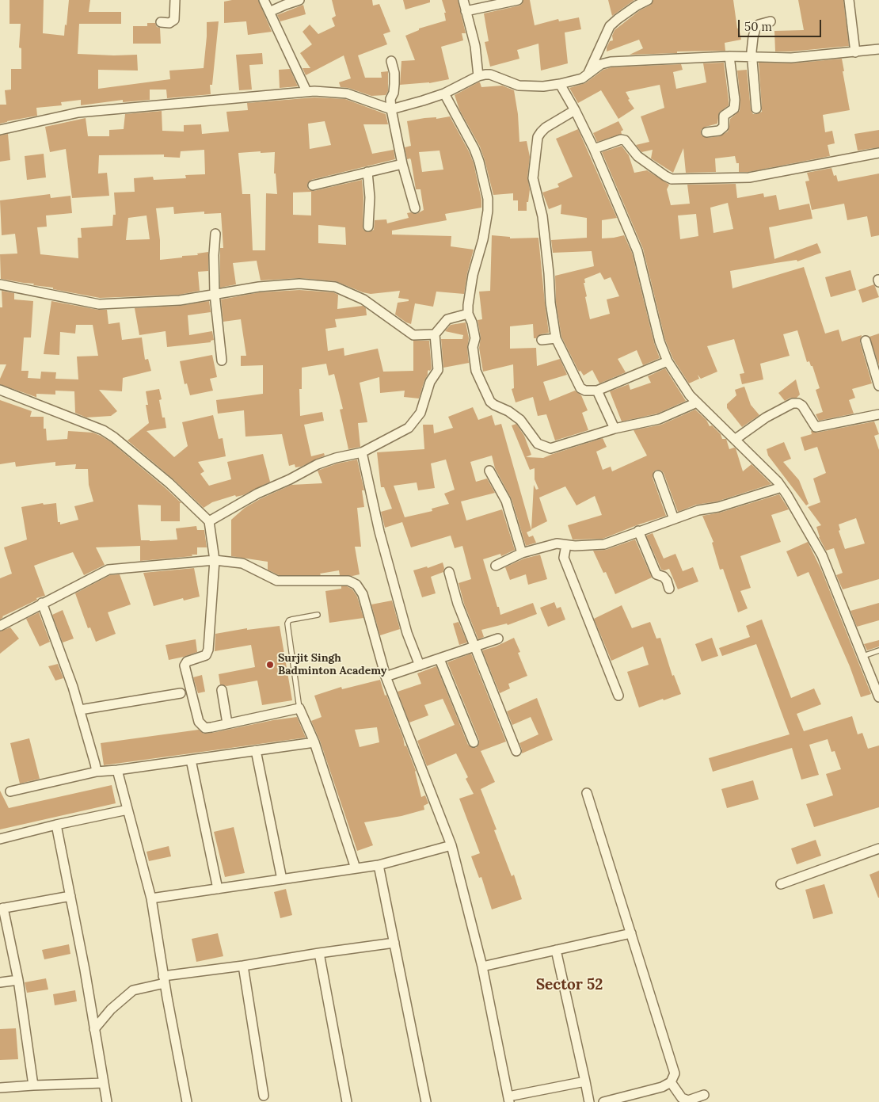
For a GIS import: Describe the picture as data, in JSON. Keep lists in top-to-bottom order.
{
  "districts": ["Sector 52"],
  "places": ["Surjit Singh Badminton Academy"],
  "scale_bar": "50 m"
}
